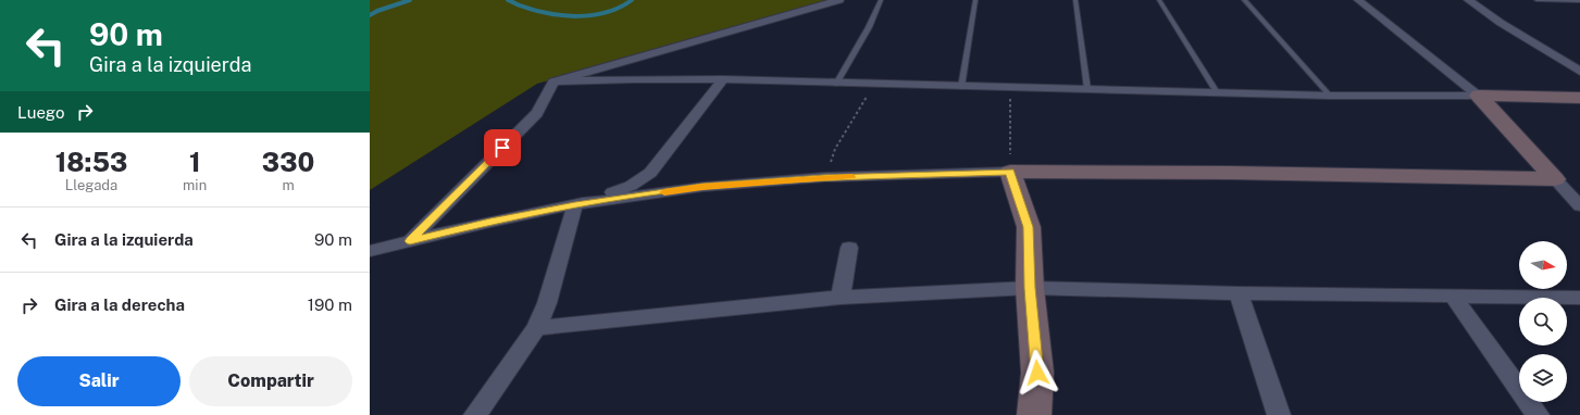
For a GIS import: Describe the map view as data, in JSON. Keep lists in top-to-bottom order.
{
  "north": "right",
  "page": {
    "turn": ["90 m", "Gira a la izquierda"],
    "then": "Luego",
    "eta": [
      "18:53",
      "Llegada",
      "1",
      "min",
      "330",
      "m"
    ],
    "list": [
      {
        "name": "Gira a la izquierda",
        "value": "90 m"
      },
      {
        "name": "Gira a la derecha",
        "value": "190 m"
      }
    ],
    "buttons": ["Salir", "Compartir"]
  }
}
